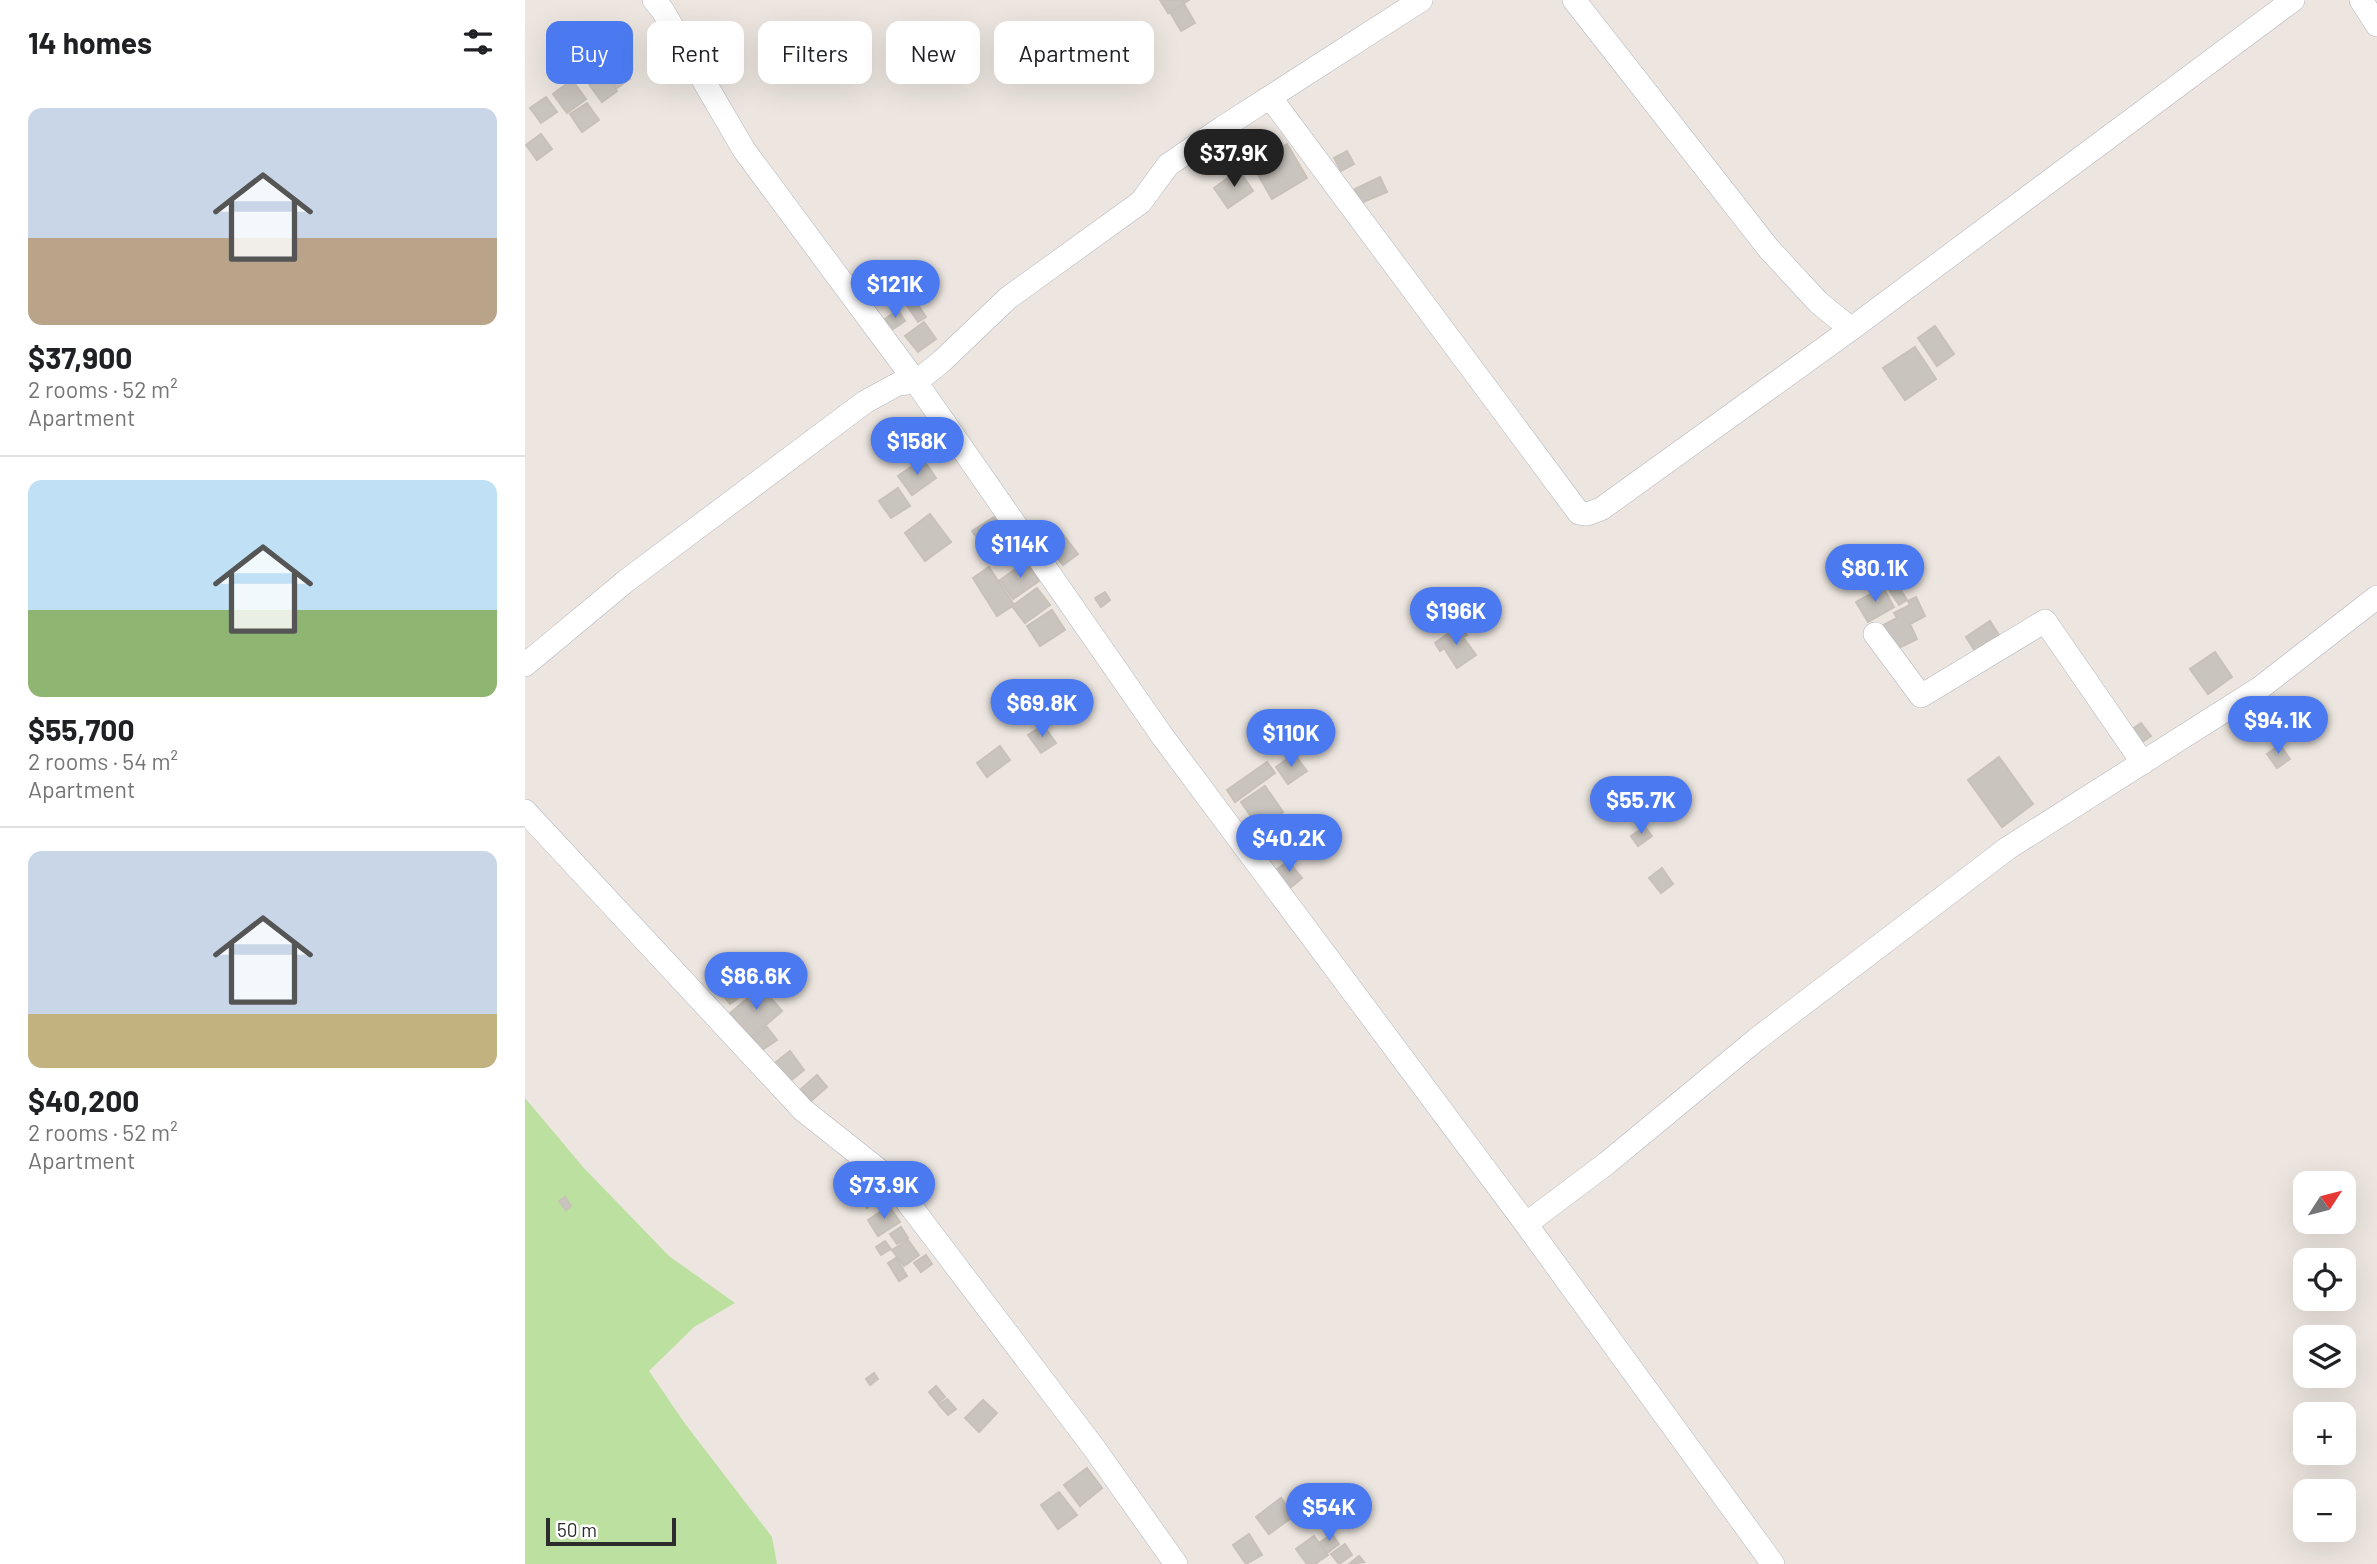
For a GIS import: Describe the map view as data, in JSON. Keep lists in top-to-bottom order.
{
  "scale_bar": "50 m",
  "north": "top right",
  "page": {
    "heading": "14 homes",
    "chip": [
      "Buy",
      "Rent",
      "Filters",
      "New",
      "Apartment"
    ],
    "list": [
      {
        "name": "$37,900",
        "note": "2 rooms · 52 m² · Apartment"
      },
      {
        "name": "$55,700",
        "note": "2 rooms · 54 m² · Apartment"
      },
      {
        "name": "$40,200",
        "note": "2 rooms · 52 m² · Apartment"
      }
    ],
    "price": [
      "$37.9K",
      "$121K",
      "$158K",
      "$114K",
      "$80.1K",
      "$196K",
      "$69.8K",
      "$94.1K",
      "$110K",
      "$55.7K",
      "$40.2K",
      "$86.6K",
      "$73.9K",
      "$54K"
    ],
    "map_buttons": ["+", "−"],
    "scale": "50 m"
  }
}
